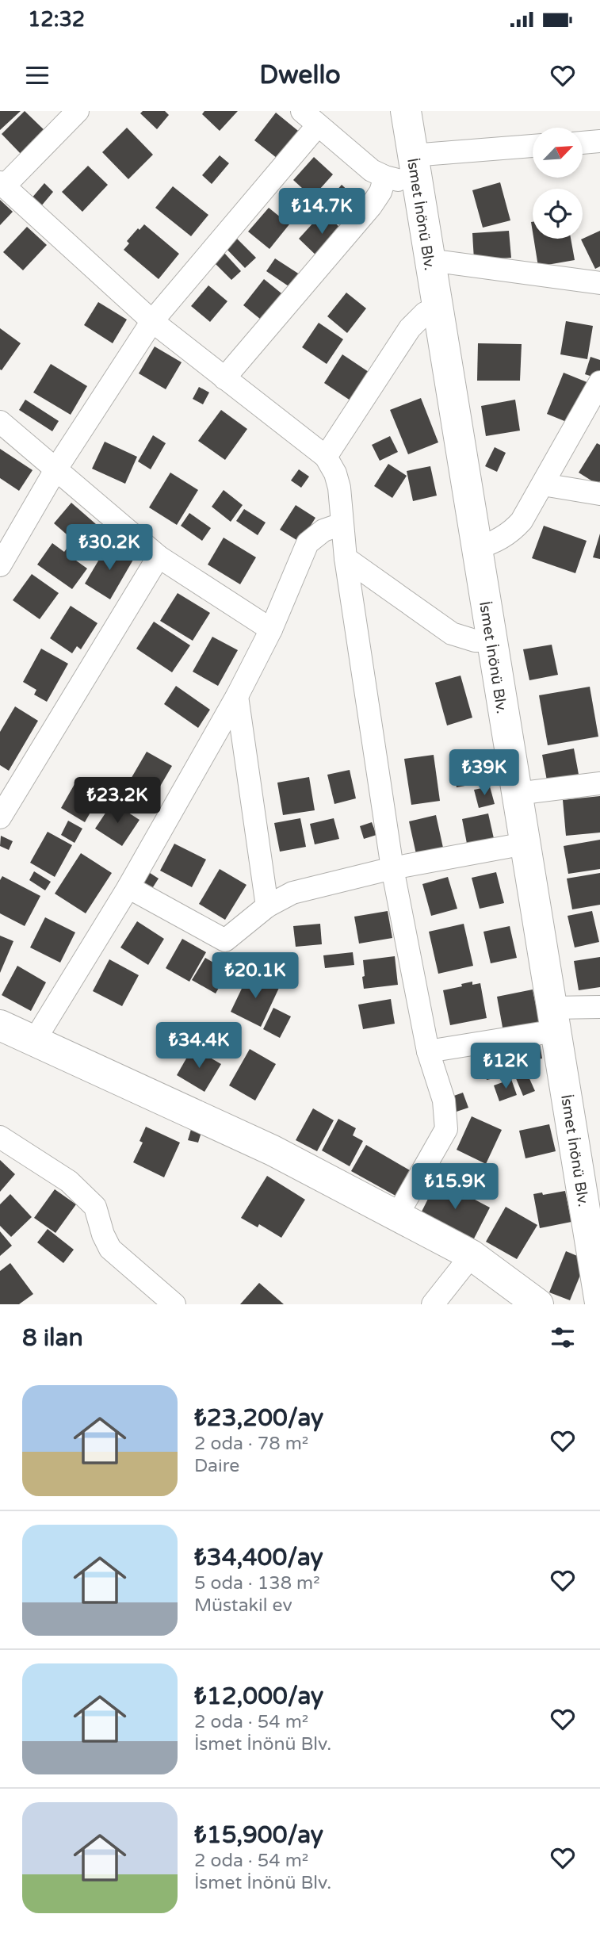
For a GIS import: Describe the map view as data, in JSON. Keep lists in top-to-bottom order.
{
  "streets": {
    "main road": ["İsmet İnönü Blv."]
  },
  "north": "top right",
  "page": {
    "status": "12:32",
    "header": "Dwello",
    "price": [
      "₺14.7K",
      "₺30.2K",
      "₺39K",
      "₺23.2K",
      "₺20.1K",
      "₺34.4K",
      "₺12K",
      "₺15.9K"
    ],
    "heading": "8 ilan",
    "list": [
      {
        "name": "₺23,200/ay",
        "note": "2 oda · 78 m² · Daire"
      },
      {
        "name": "₺34,400/ay",
        "note": "5 oda · 138 m² · Müstakil ev"
      },
      {
        "name": "₺12,000/ay",
        "note": "2 oda · 54 m² · İsmet İnönü Blv."
      },
      {
        "name": "₺15,900/ay",
        "note": "2 oda · 54 m² · İsmet İnönü Blv."
      }
    ]
  }
}
